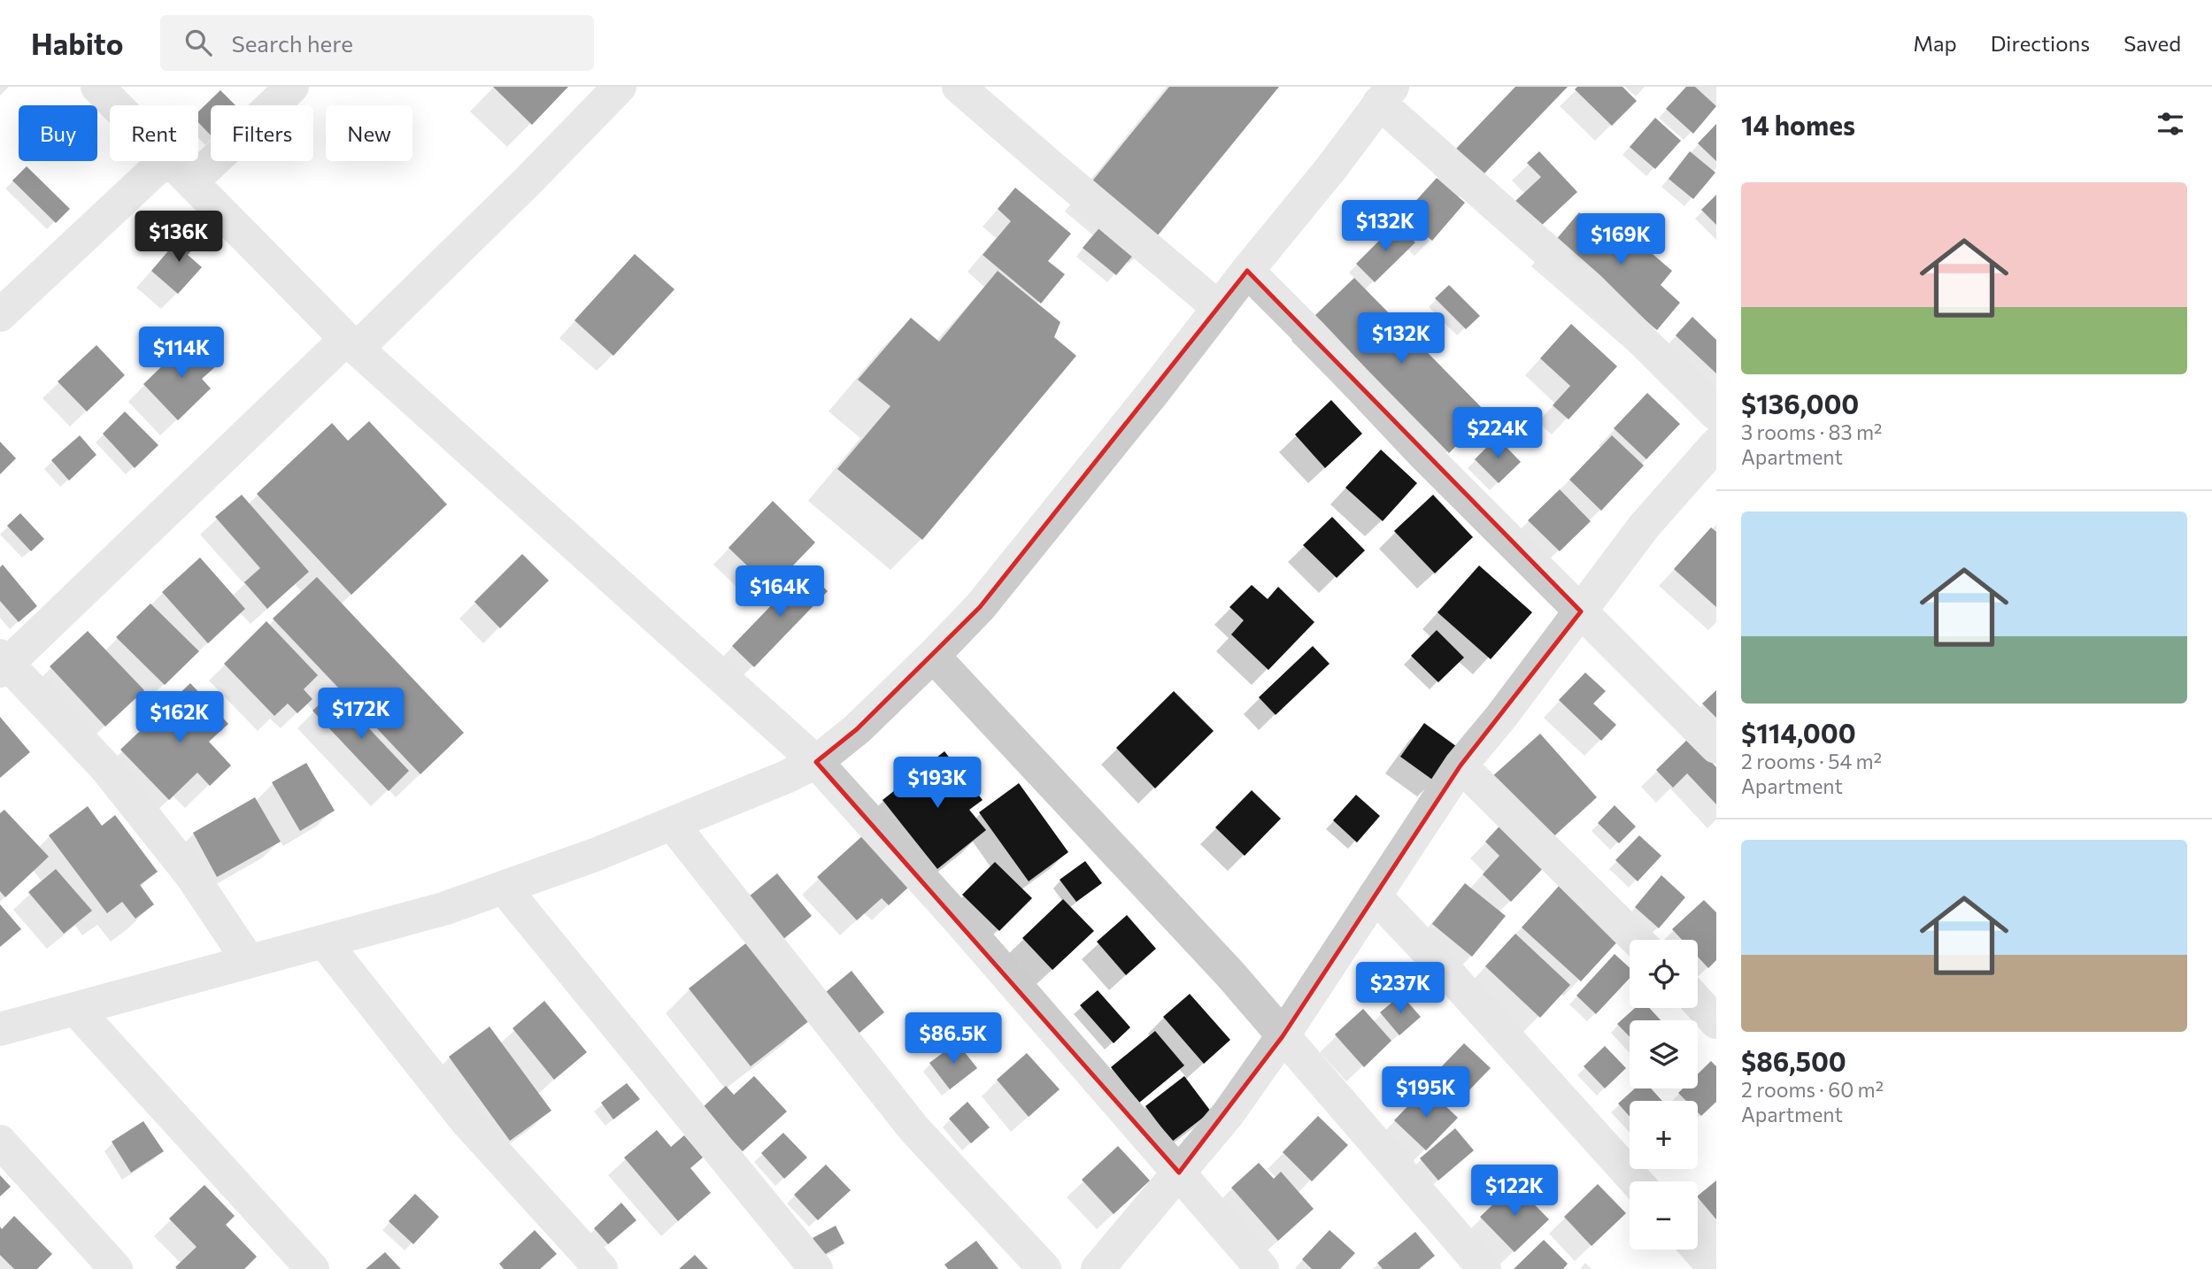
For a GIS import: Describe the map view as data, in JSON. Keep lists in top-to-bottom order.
{
  "page": {
    "header": "Habito",
    "search": "Search here",
    "nav": ["Map", "Directions", "Saved"],
    "heading": "14 homes",
    "chip": [
      "Buy",
      "Rent",
      "Filters",
      "New"
    ],
    "list": [
      {
        "name": "$136,000",
        "note": "3 rooms · 83 m² · Apartment"
      },
      {
        "name": "$114,000",
        "note": "2 rooms · 54 m² · Apartment"
      },
      {
        "name": "$86,500",
        "note": "2 rooms · 60 m² · Apartment"
      }
    ],
    "price": [
      "$132K",
      "$136K",
      "$169K",
      "$132K",
      "$114K",
      "$224K",
      "$164K",
      "$172K",
      "$162K",
      "$193K",
      "$237K",
      "$86.5K",
      "$195K",
      "$122K"
    ],
    "map_buttons": ["+", "−"]
  }
}
